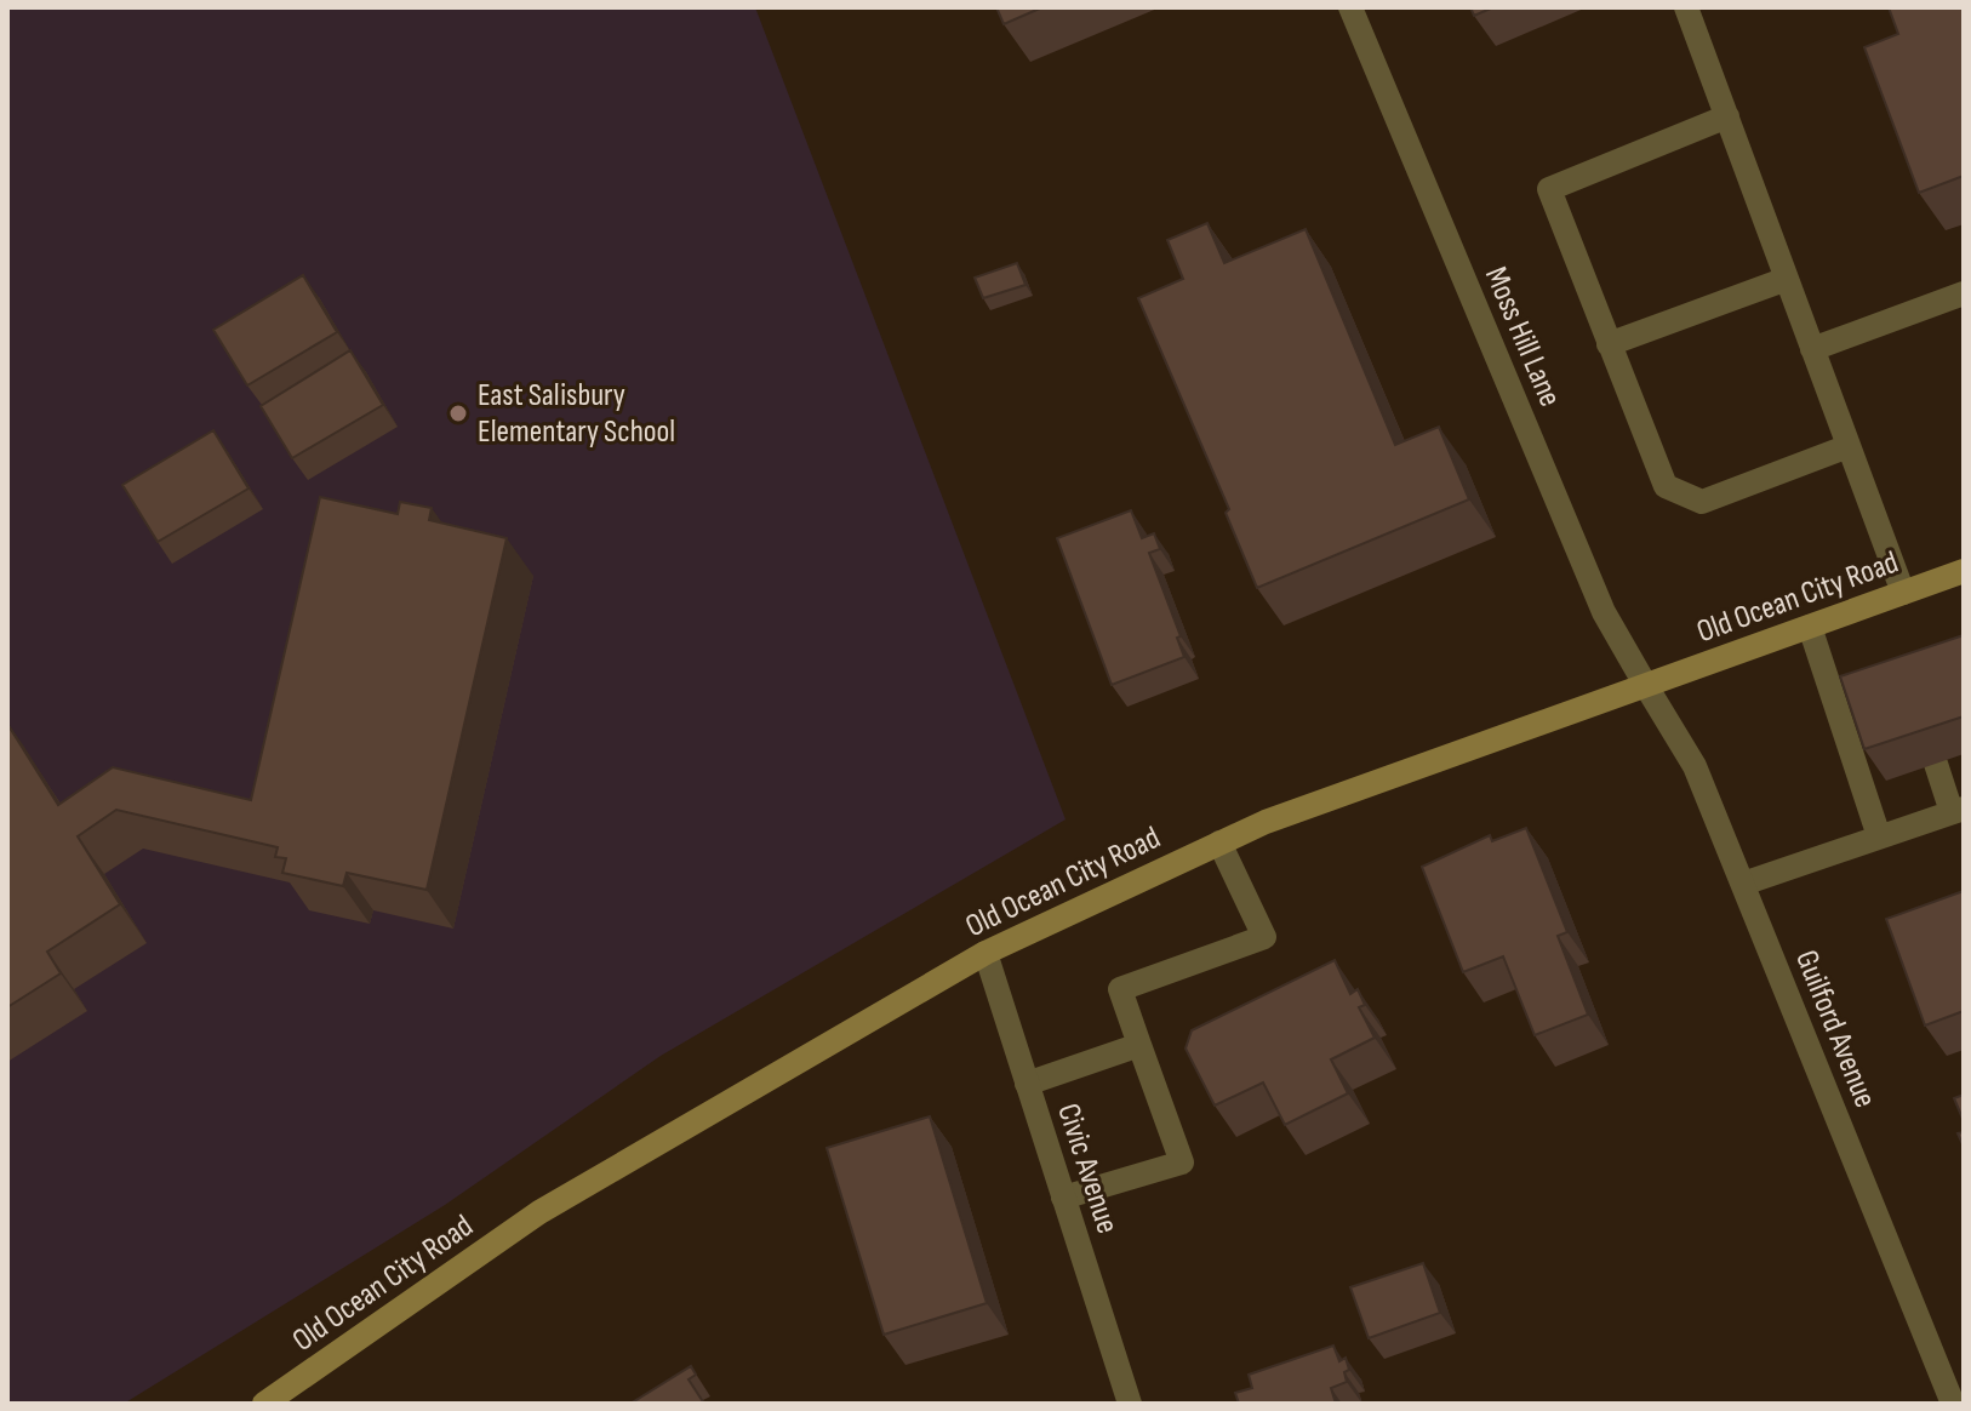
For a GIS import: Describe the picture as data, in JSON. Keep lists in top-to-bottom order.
{
  "streets": {
    "main road": ["Old Ocean City Road"],
    "street": ["Moss Hill Lane", "Guilford Avenue", "Civic Avenue"]
  },
  "crossings": [
    ["Moss Hill Lane", "Old Ocean City Road"],
    ["Moss Hill Lane", "Guilford Avenue"],
    ["Old Ocean City Road", "Guilford Avenue"],
    ["Old Ocean City Road", "Civic Avenue"]
  ],
  "places": ["East Salisbury Elementary School"]
}
